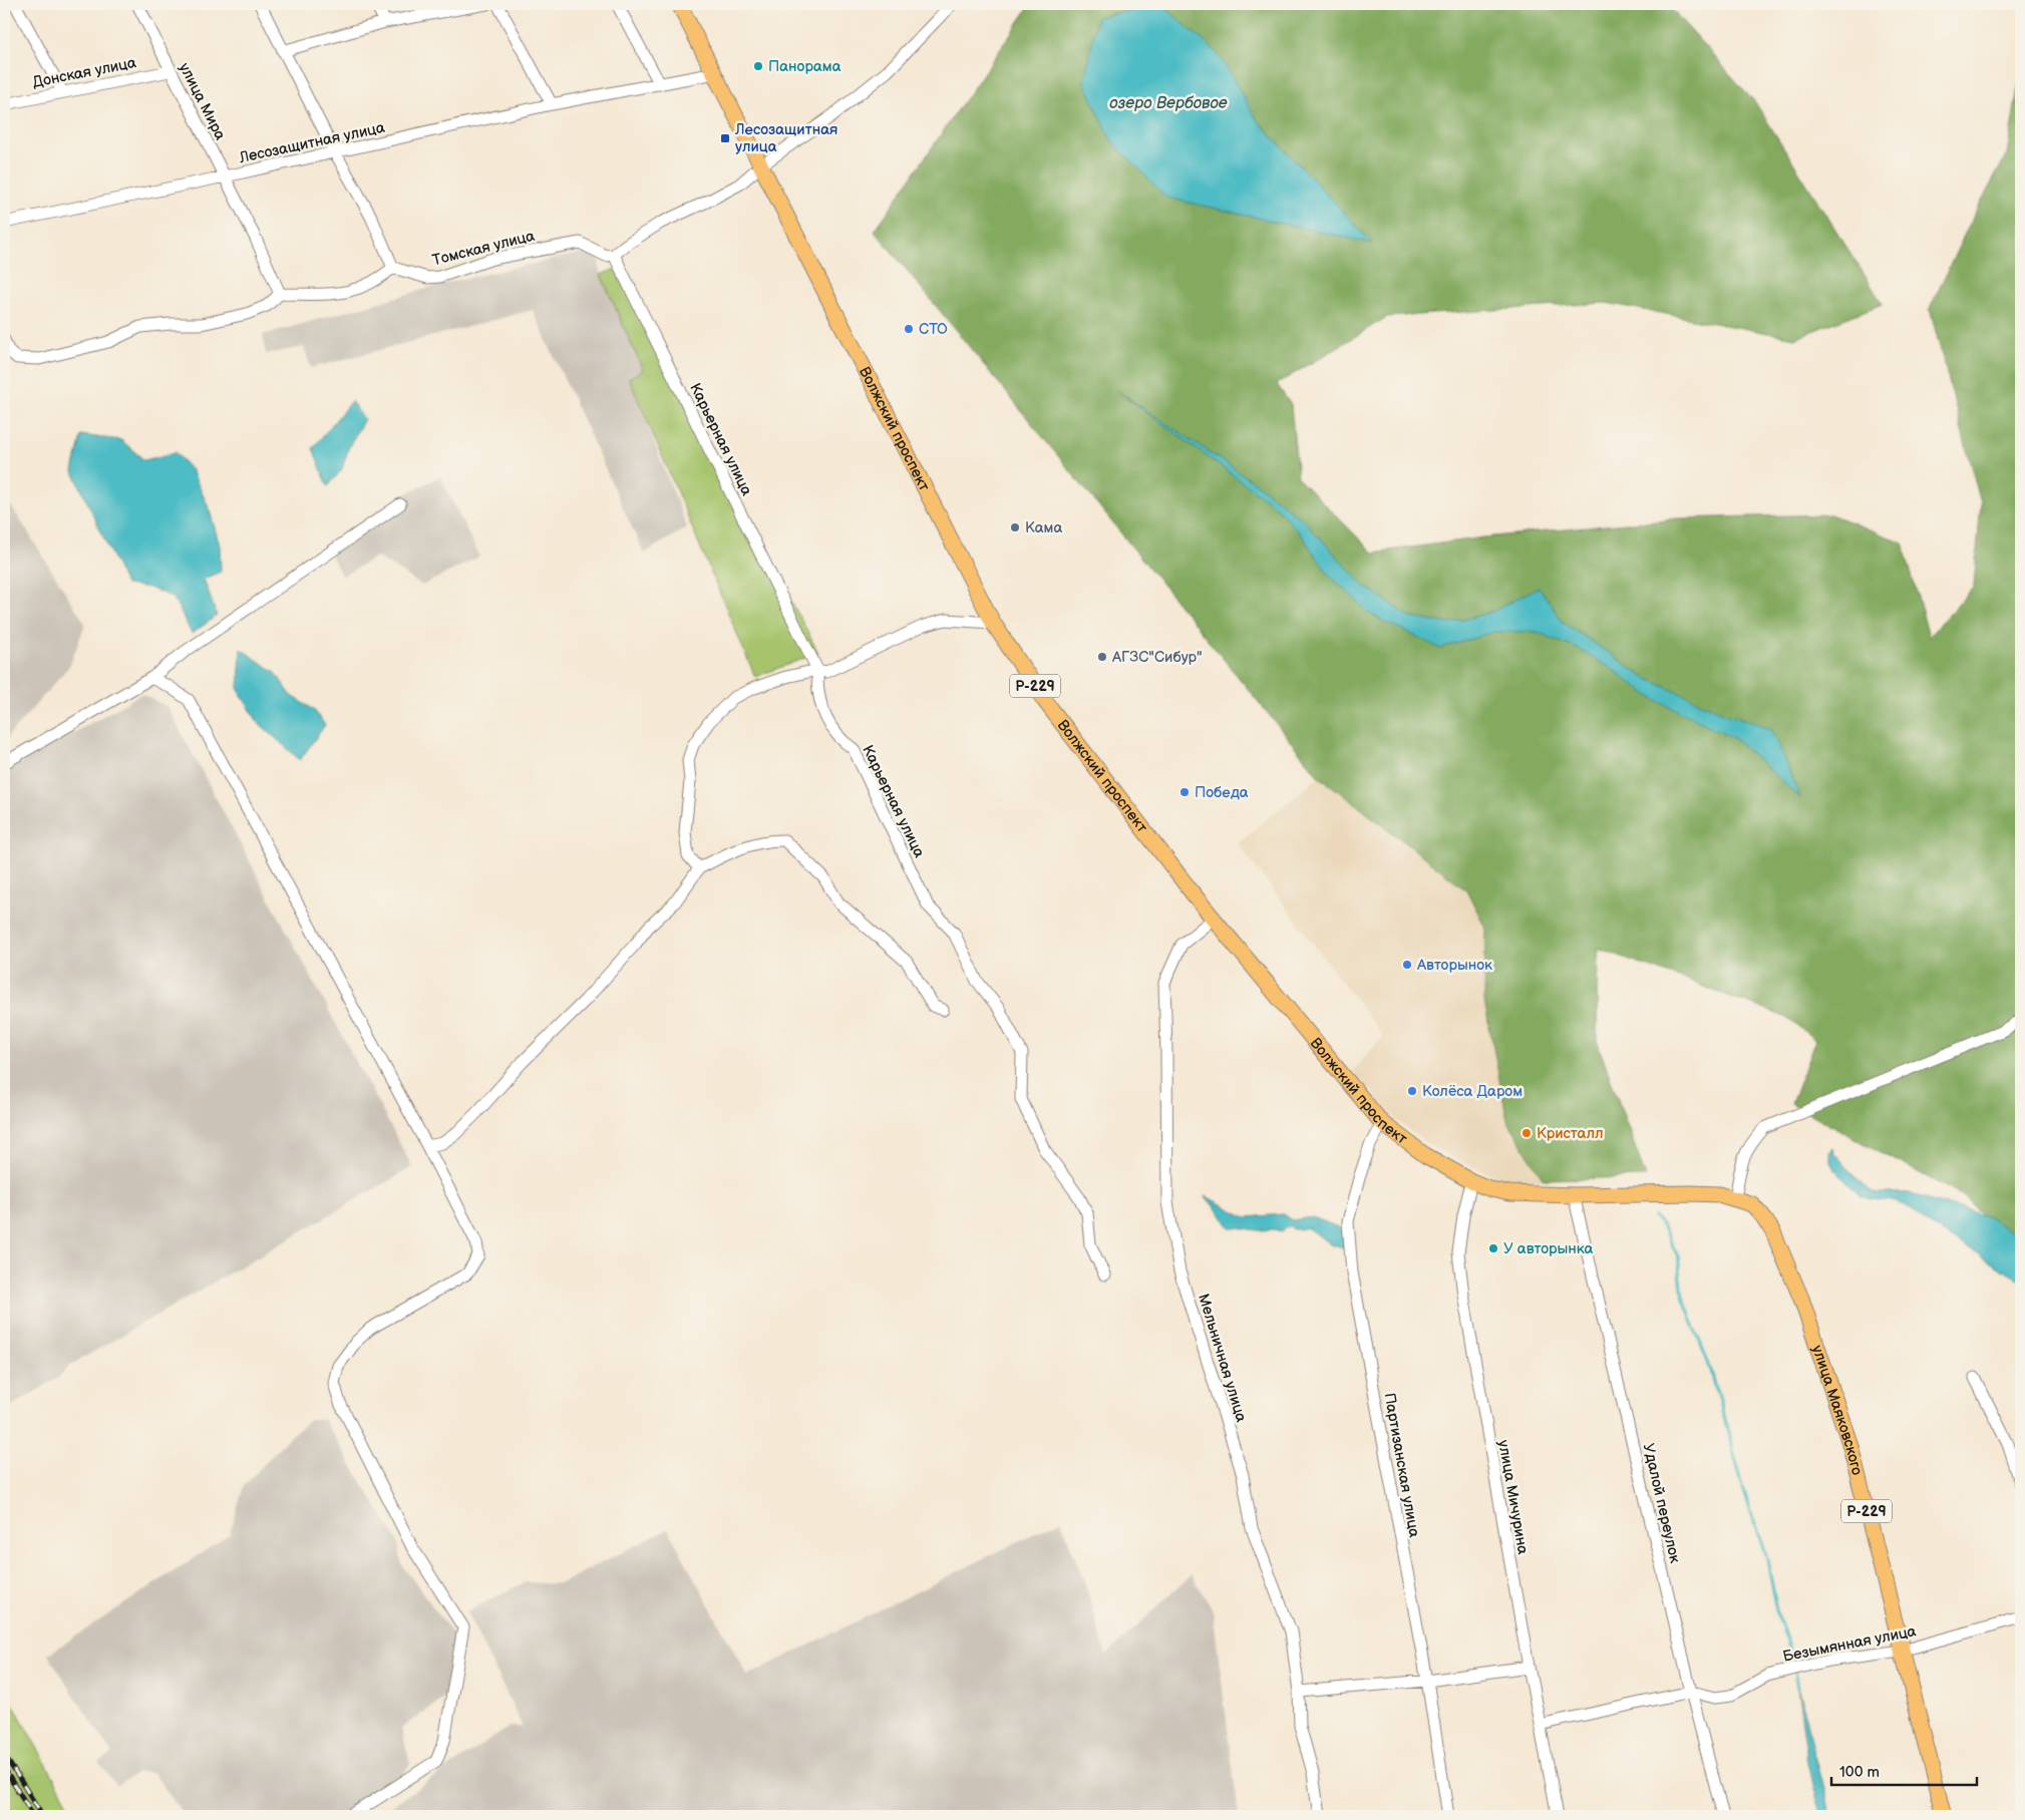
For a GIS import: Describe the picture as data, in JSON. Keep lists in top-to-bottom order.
{
  "streets": {
    "main road": ["Волжский проспект", "Р-229", "улица Маяковского"],
    "street": [
      "Донская улица",
      "улица Мира",
      "Лесозащитная улица",
      "Томская улица",
      "Карьерная улица",
      "Мельничная улица",
      "Партизанская улица",
      "улица Мичурина",
      "Удалой переулок",
      "Безымянная улица"
    ]
  },
  "crossings": [
    ["Донская улица", "улица Мира"],
    ["улица Мира", "Лесозащитная улица"],
    ["Лесозащитная улица", "Волжский проспект"],
    ["Томская улица", "Карьерная улица"],
    ["Волжский проспект", "Мельничная улица"],
    ["Волжский проспект", "улица Маяковского"],
    ["Волжский проспект", "Партизанская улица"],
    ["Волжский проспект", "улица Мичурина"],
    ["Волжский проспект", "Удалой переулок"],
    ["улица Маяковского", "Безымянная улица"],
    ["улица Мичурина", "Безымянная улица"],
    ["Удалой переулок", "Безымянная улица"]
  ],
  "water": ["озеро Вербовое"],
  "places": {
    "other": [
      "Панорама",
      "СТО",
      "Кама",
      "АГЗС\"Сибур\"",
      "Победа",
      "Авторынок",
      "Колёса Даром",
      "Кристалл",
      "У авторынка"
    ],
    "transit": ["Лесозащитная улица"]
  },
  "scale_bar": "100 m"
}
